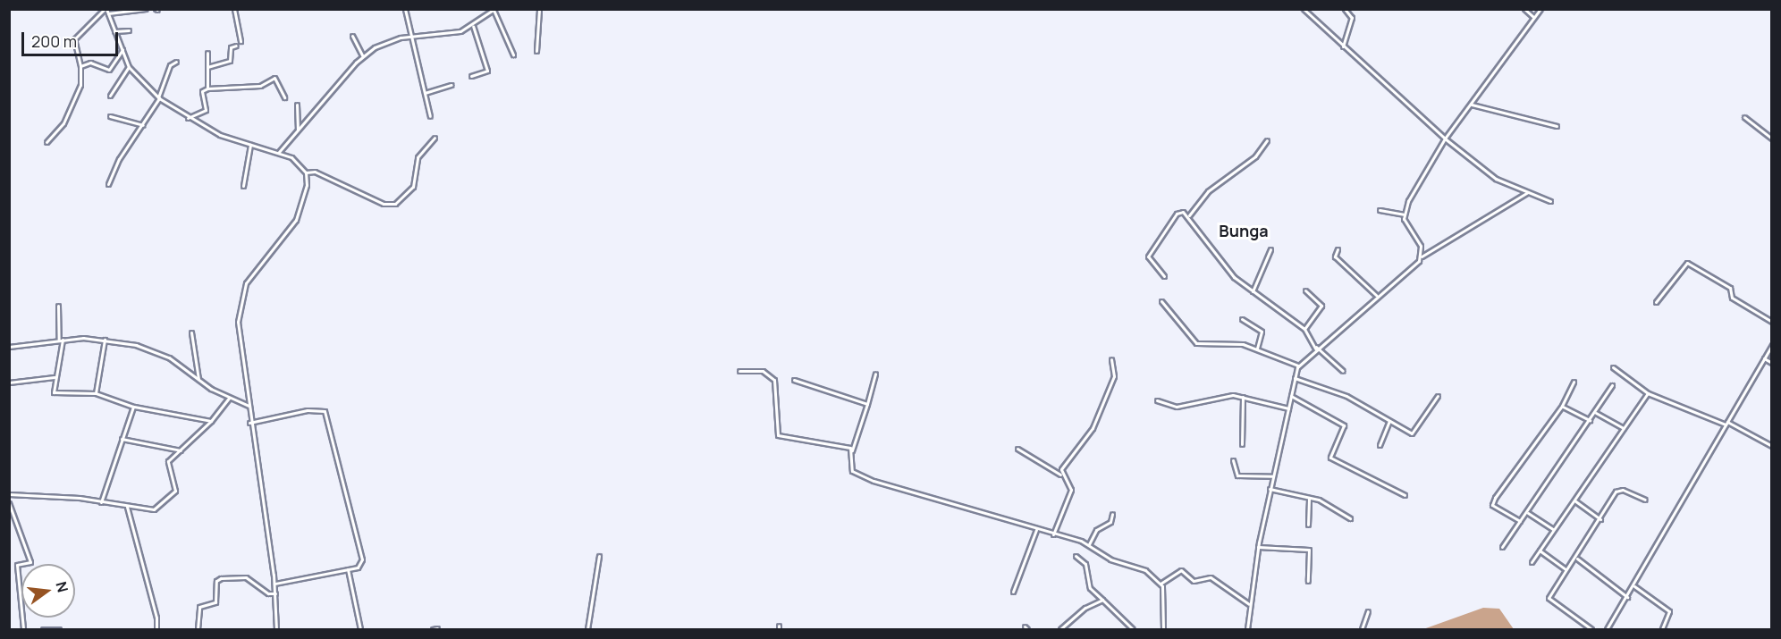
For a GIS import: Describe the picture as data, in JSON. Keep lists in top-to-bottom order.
{
  "districts": ["Bunga"],
  "scale_bar": "200 m",
  "north": "right"
}
